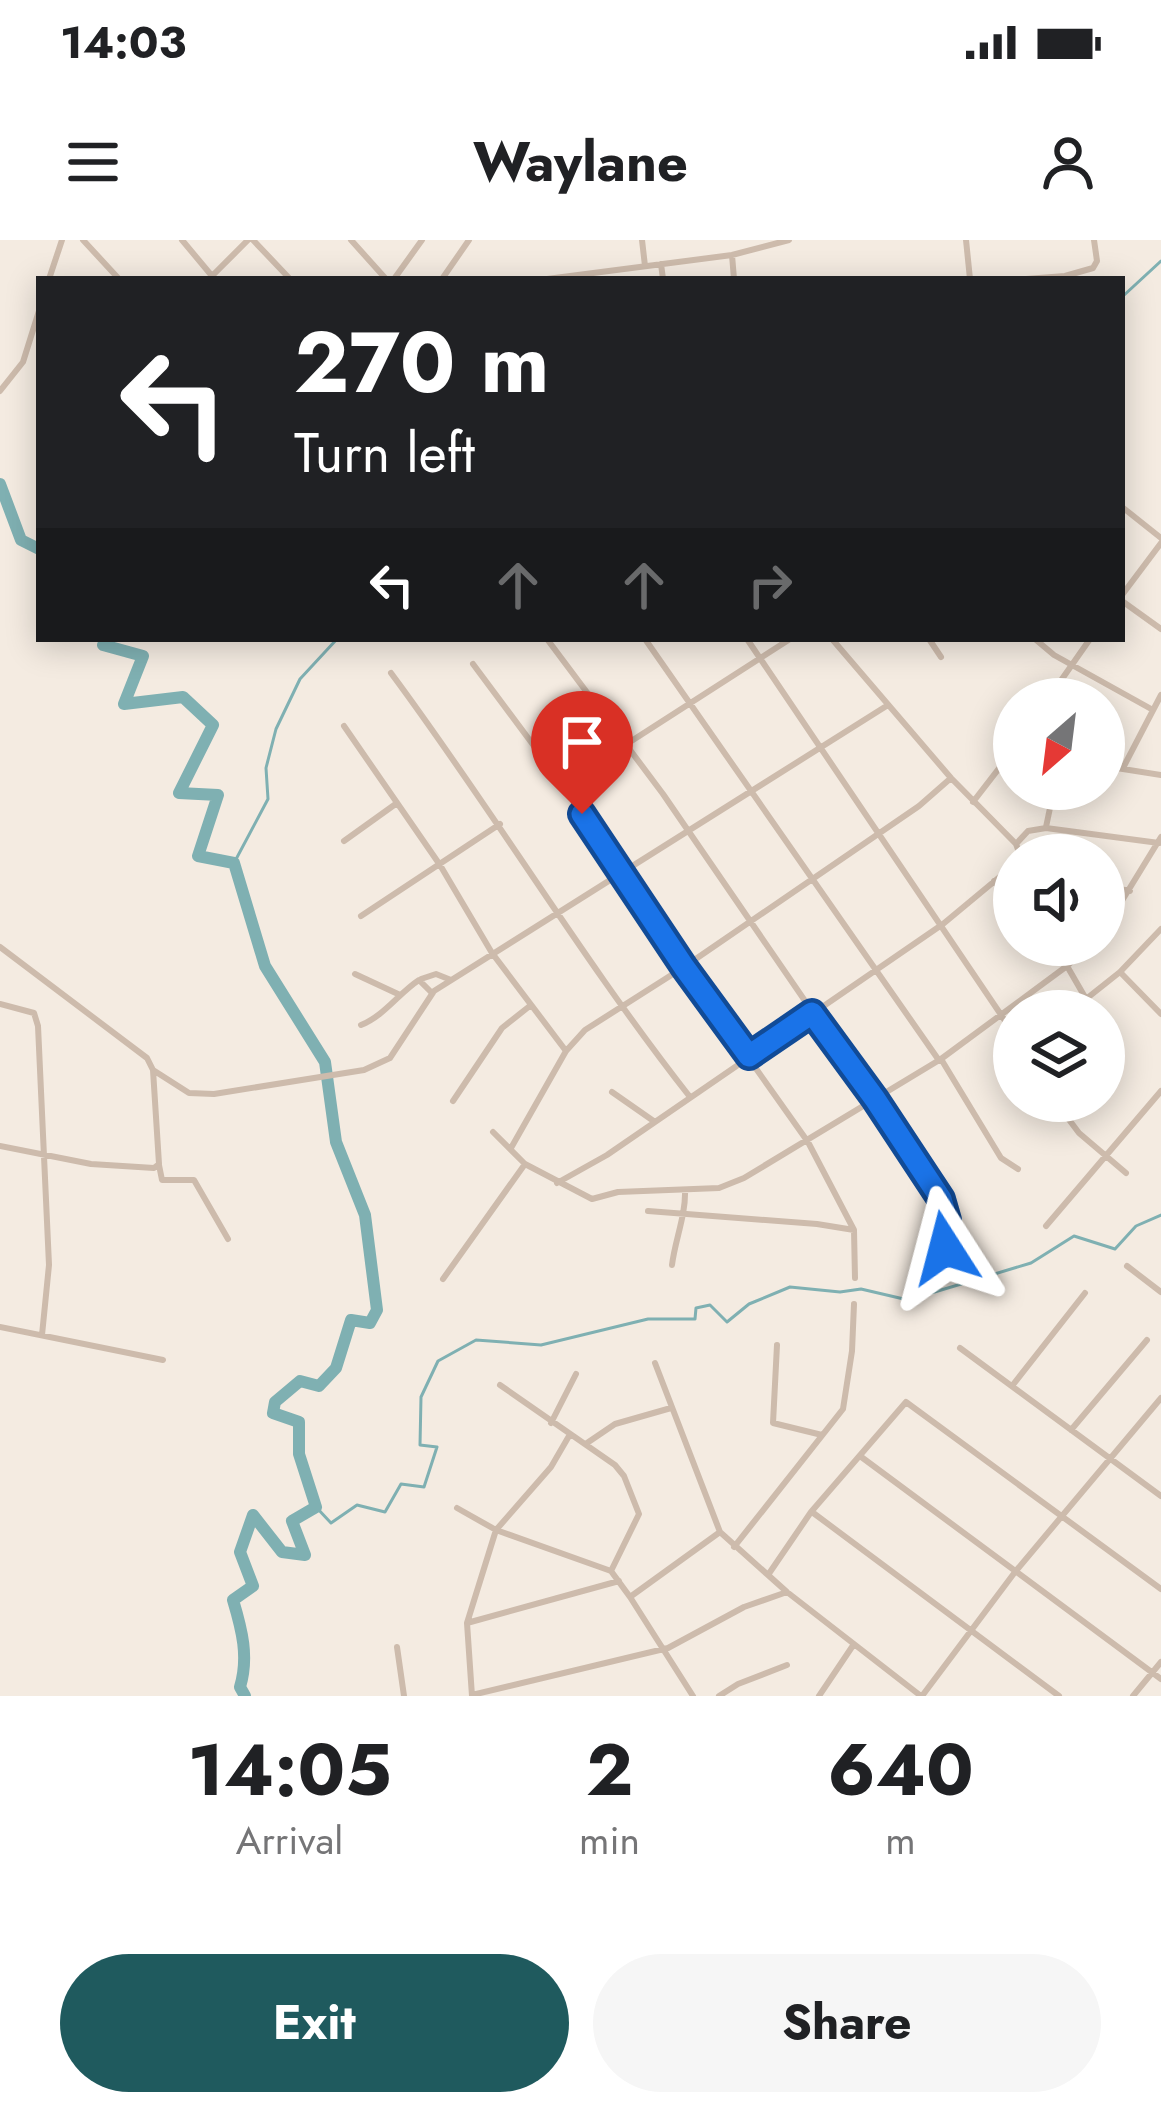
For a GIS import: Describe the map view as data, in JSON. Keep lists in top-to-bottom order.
{
  "north": "bottom left",
  "page": {
    "status": "14:03",
    "header": "Waylane",
    "turn": ["270 m", "Turn left"],
    "eta": [
      "14:05",
      "Arrival",
      "2",
      "min",
      "640",
      "m"
    ],
    "buttons": ["Exit", "Share"]
  }
}
